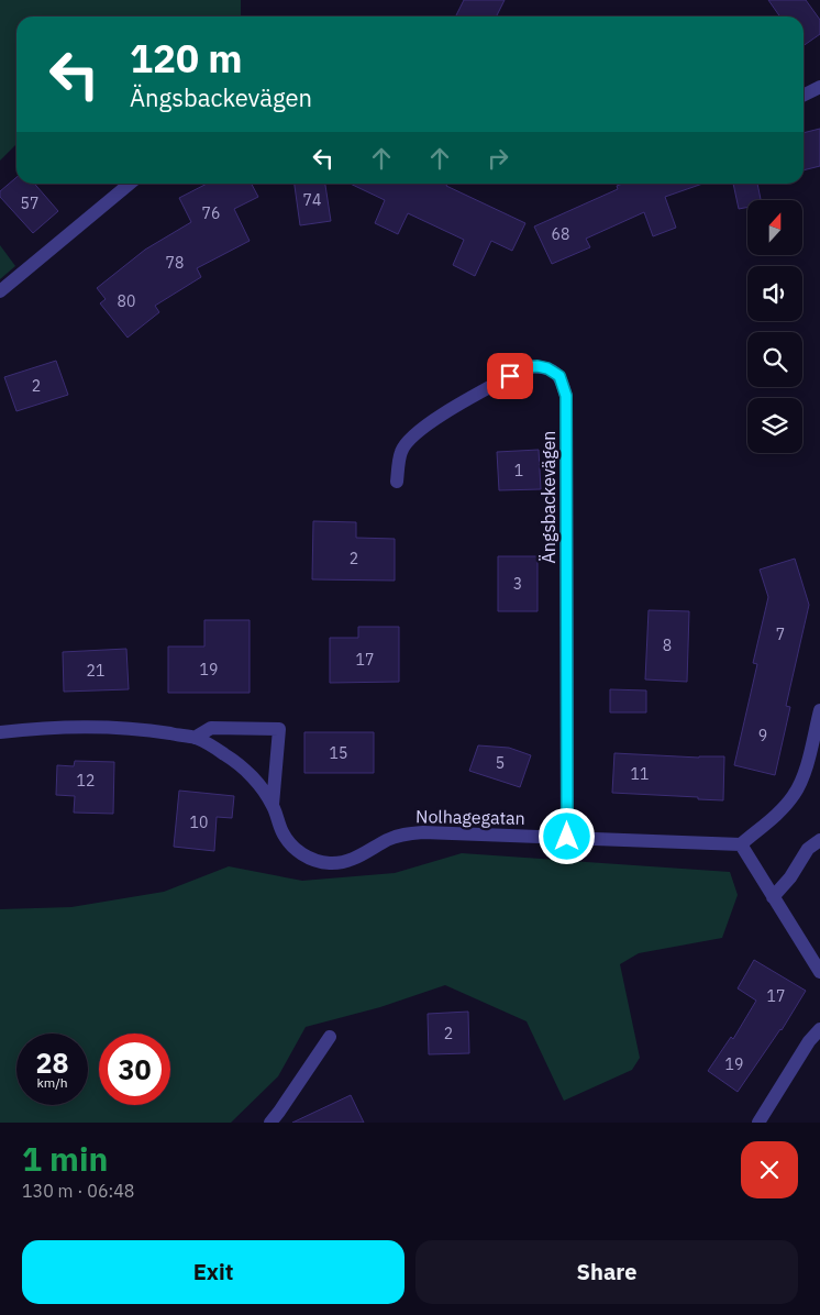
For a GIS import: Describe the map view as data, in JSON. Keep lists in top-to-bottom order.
{
  "streets": {
    "street": ["Ängsbackevägen", "Nolhagegatan"]
  },
  "crossings": [
    ["Ängsbackevägen", "Nolhagegatan"]
  ],
  "house_numbers": [
    "74",
    "57",
    "76",
    "68",
    "78",
    "80",
    "2",
    "1",
    "2",
    "3",
    "7",
    "8",
    "17",
    "19",
    "21",
    "9",
    "15",
    "5",
    "11",
    "12",
    "10",
    "17",
    "2",
    "19"
  ],
  "north": "top",
  "page": {
    "turn": ["120 m", "Ängsbackevägen"],
    "speed": "28 km/h",
    "limit": "30",
    "heading": ["1 min", "130 m · 06:48"],
    "buttons": ["Exit", "Share"]
  }
}
